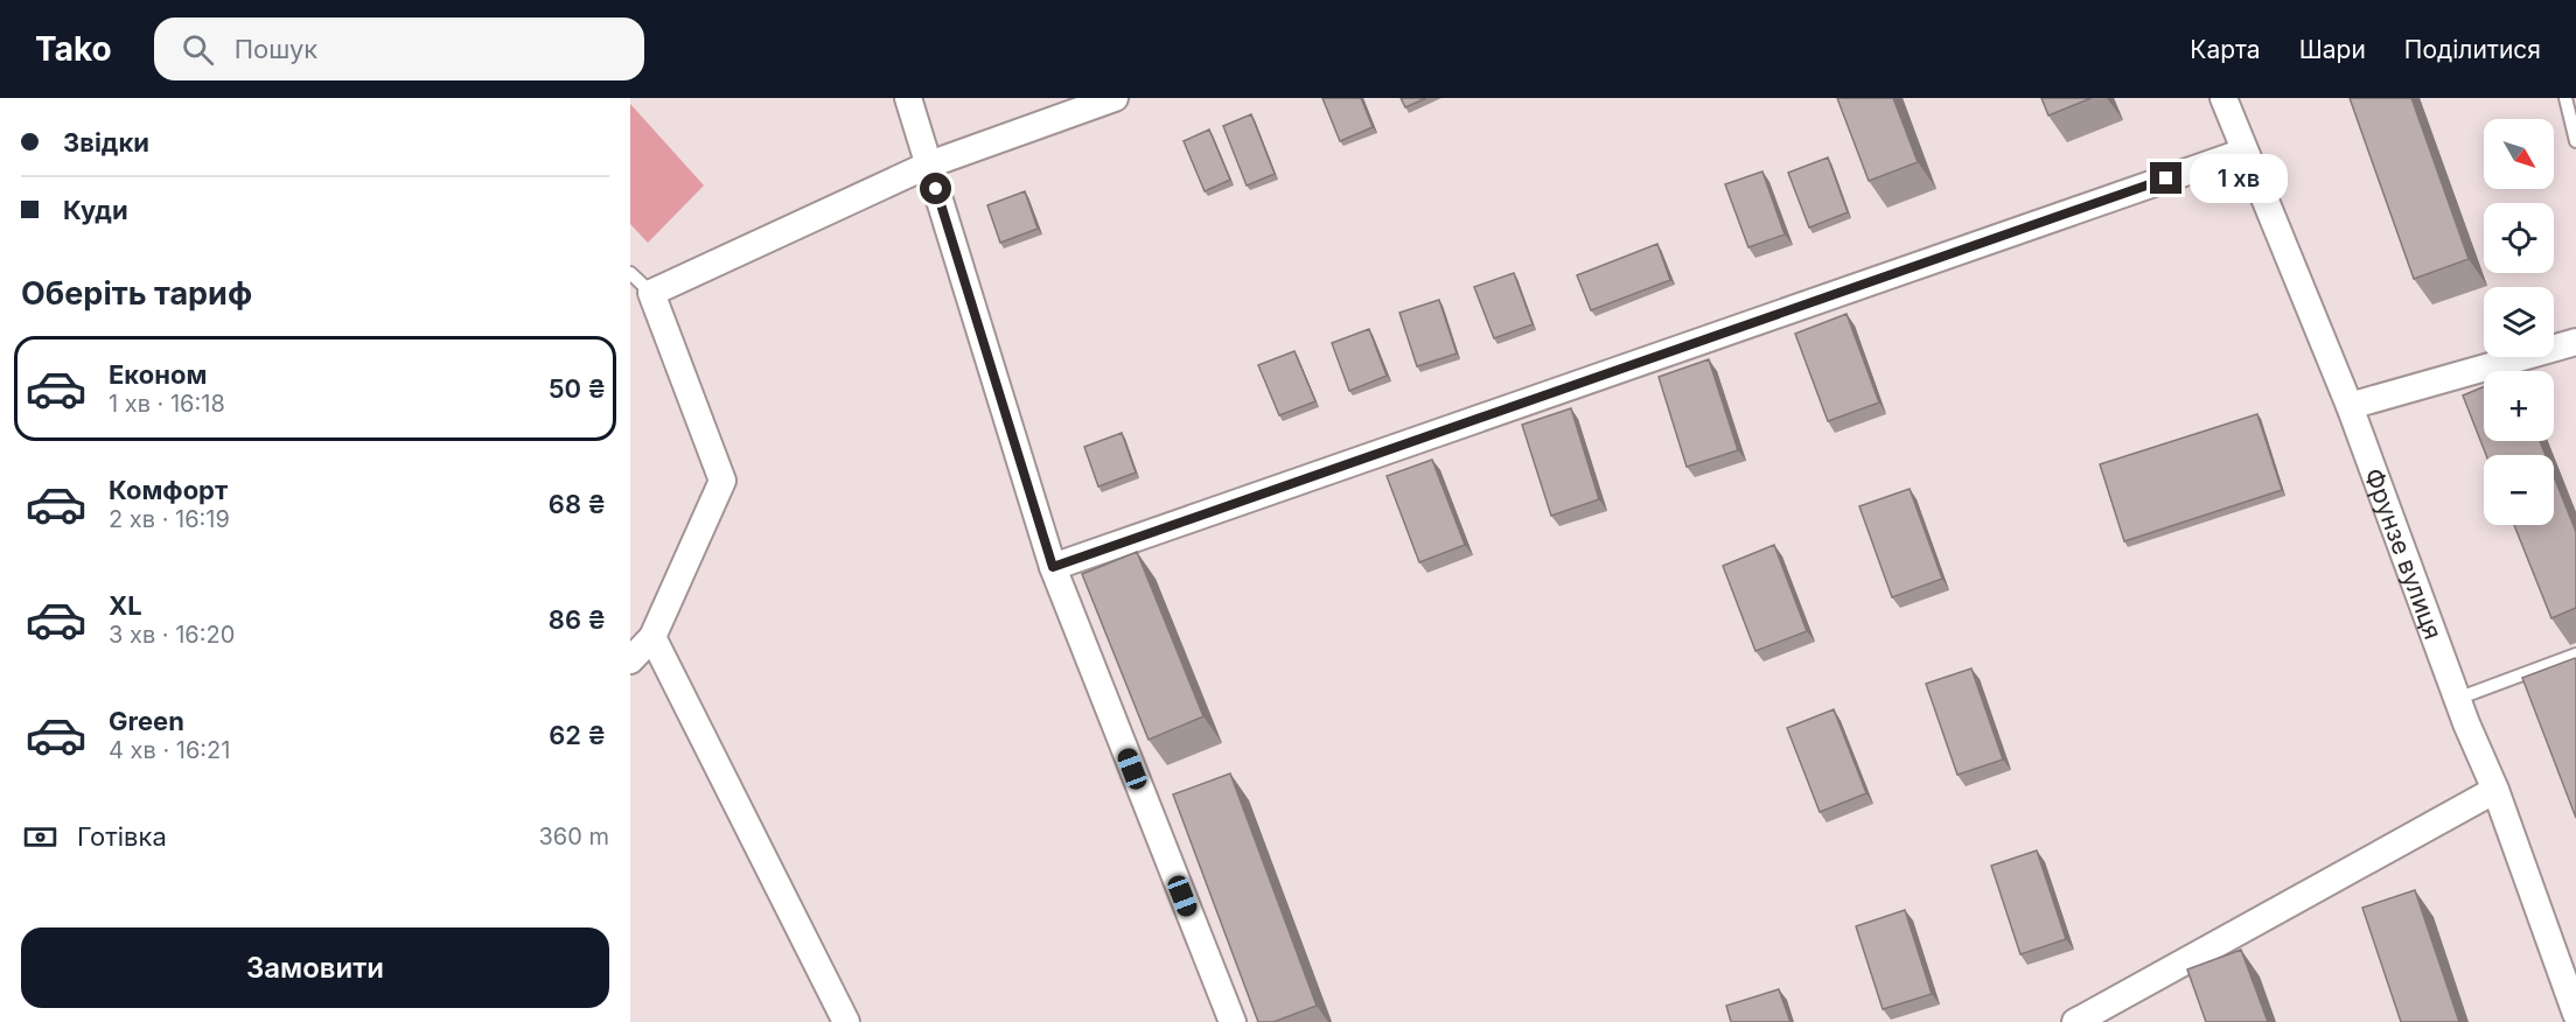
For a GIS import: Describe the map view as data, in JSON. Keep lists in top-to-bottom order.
{
  "streets": {
    "street": ["Фрунзе вулиця"]
  },
  "north": "bottom right",
  "page": {
    "header": "Tako",
    "search": "Пошук",
    "nav": ["Карта", "Шари", "Поділитися"],
    "banner": ["Звідки", "Куди"],
    "map_buttons": ["+", "−"],
    "bubble": "1 хв",
    "heading": "Оберіть тариф",
    "list": [
      {
        "name": "Економ",
        "note": "1 хв · 16:18",
        "value": "50 ₴"
      },
      {
        "name": "Комфорт",
        "note": "2 хв · 16:19",
        "value": "68 ₴"
      },
      {
        "name": "XL",
        "note": "3 хв · 16:20",
        "value": "86 ₴"
      },
      {
        "name": "Green",
        "note": "4 хв · 16:21",
        "value": "62 ₴"
      }
    ],
    "pay": ["Готівка", "360 m"],
    "buttons": "Замовити"
  }
}
